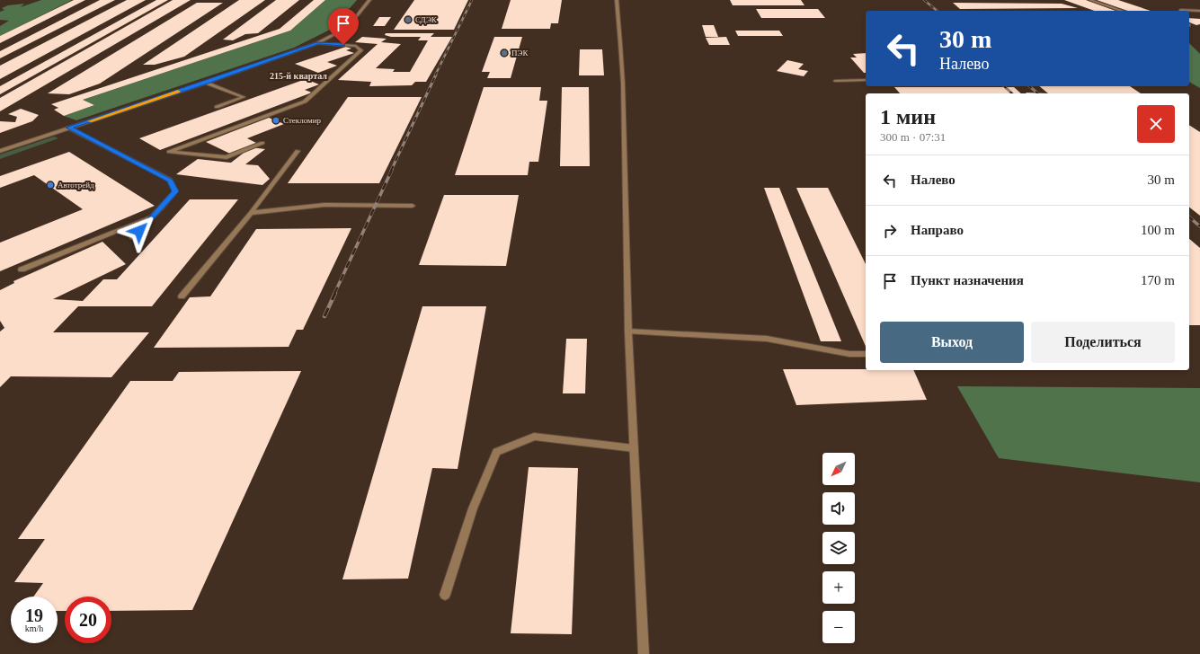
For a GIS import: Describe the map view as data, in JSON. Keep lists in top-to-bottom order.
{
  "districts": ["215-й квартал"],
  "places": [
    "СДЭК",
    "ПЭК",
    "Стекломир",
    "Автотрейд"
  ],
  "north": "bottom left",
  "page": {
    "turn": ["30 m", "Налево"],
    "heading": ["1 мин", "300 m · 07:31"],
    "list": [
      {
        "name": "Налево",
        "value": "30 m"
      },
      {
        "name": "Направо",
        "value": "100 m"
      },
      {
        "name": "Пункт назначения",
        "value": "170 m"
      }
    ],
    "buttons": ["Выход", "Поделиться"],
    "map_buttons": ["+", "−"],
    "speed": "19 km/h",
    "limit": "20"
  }
}
